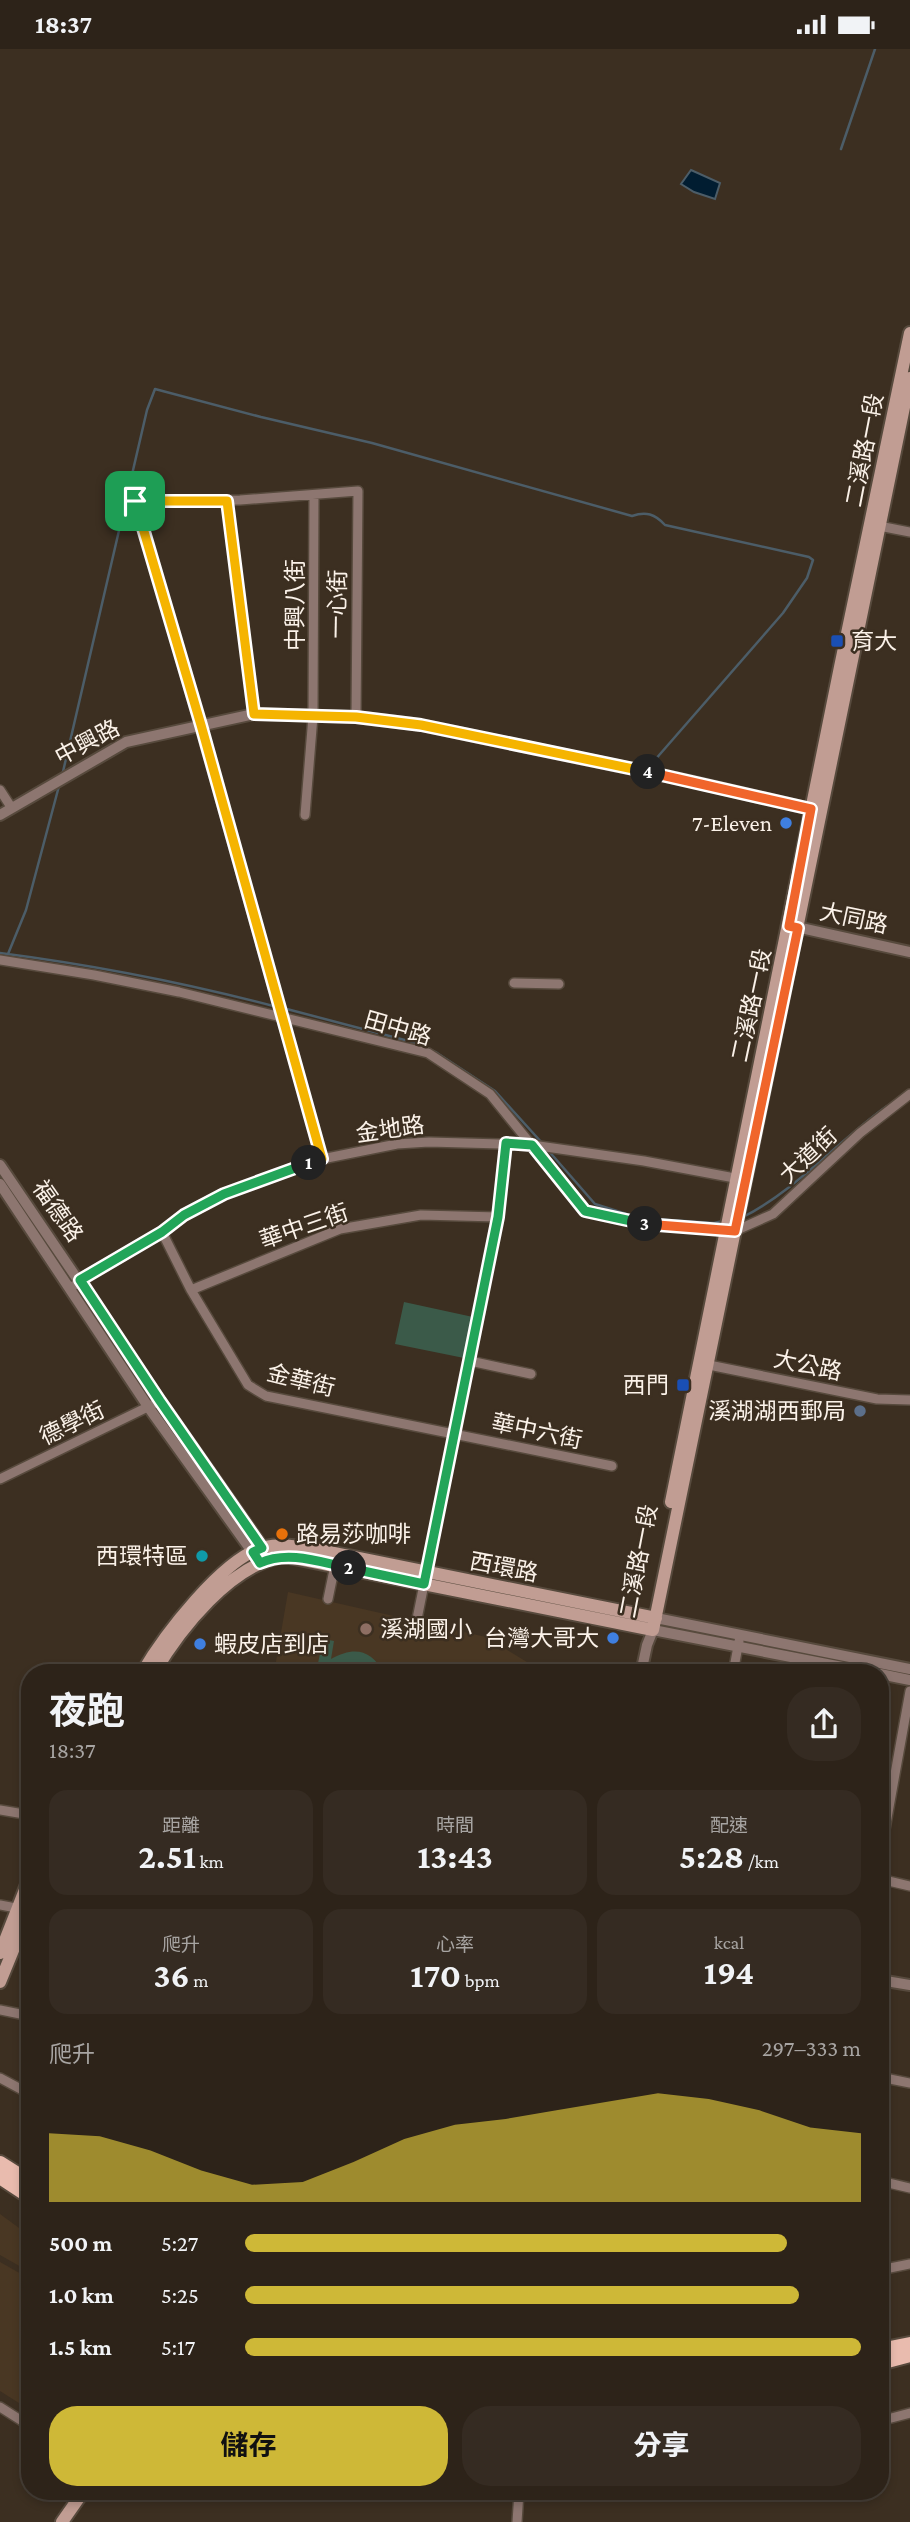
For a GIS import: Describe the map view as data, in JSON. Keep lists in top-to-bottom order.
{
  "streets": {
    "main road": ["二溪路一段", "西環路"],
    "street": [
      "一心街",
      "中興八街",
      "中興路",
      "大同路",
      "田中路",
      "金地路",
      "大道街",
      "福德路",
      "華中三街",
      "大公路",
      "金華街",
      "德學街",
      "華中六街"
    ]
  },
  "crossings": [
    ["二溪路一段", "中興路"],
    ["二溪路一段", "大同路"],
    ["二溪路一段", "田中路"],
    ["二溪路一段", "金地路"],
    ["二溪路一段", "大道街"],
    ["二溪路一段", "大公路"],
    ["二溪路一段", "西環路"],
    ["一心街", "中興八街"],
    ["一心街", "中興路"],
    ["中興八街", "中興路"],
    ["田中路", "金地路"],
    ["田中路", "大道街"],
    ["金地路", "福德路"],
    ["福德路", "德學街"],
    ["福德路", "西環路"],
    ["華中三街", "金華街"],
    ["金華街", "華中六街"]
  ],
  "places": {
    "transit": ["育大", "西門"],
    "other": [
      "7-Eleven",
      "溪湖湖西郵局",
      "路易莎咖啡",
      "西環特區",
      "溪湖國小",
      "台灣大哥大",
      "蝦皮店到店"
    ]
  },
  "page": {
    "status": "18:37",
    "pins": [
      "4",
      "1",
      "3",
      "2"
    ],
    "heading": ["夜跑", "18:37"],
    "stats": [
      ["距離", "2.51 km"],
      ["時間", "13:43"],
      ["配速", "5:28 /km"],
      ["爬升", "36 m"],
      ["心率", "170 bpm"],
      ["kcal", "194"]
    ],
    "chart": ["爬升", "297–333 m"],
    "list": [
      {
        "name": "500 m",
        "note": "5:27"
      },
      {
        "name": "1.0 km",
        "note": "5:25"
      },
      {
        "name": "1.5 km",
        "note": "5:17"
      }
    ],
    "buttons": ["儲存", "分享"]
  }
}
